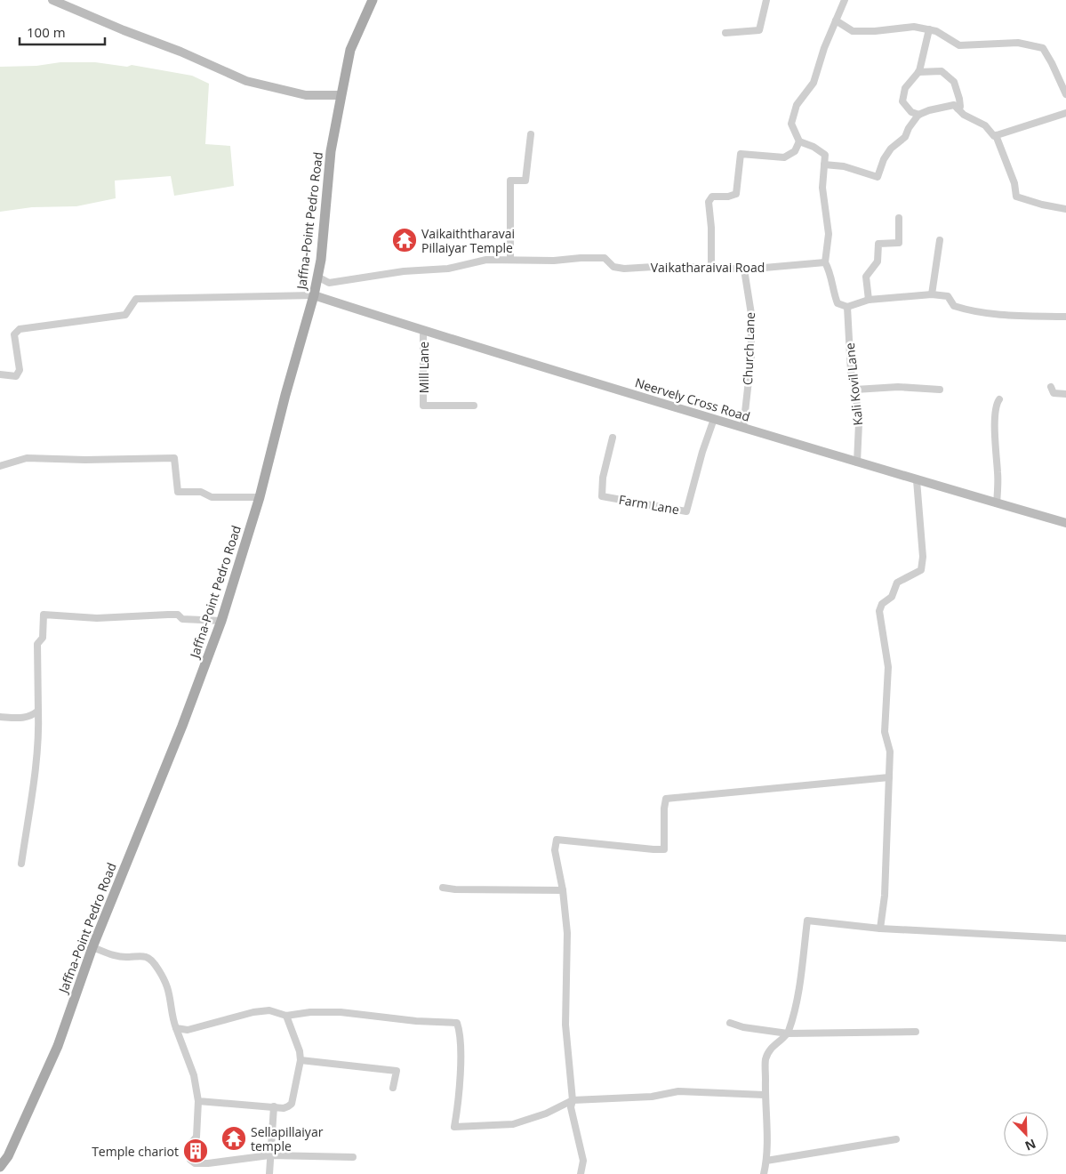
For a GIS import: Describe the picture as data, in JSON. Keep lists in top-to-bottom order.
{
  "streets": {
    "main road": ["Jaffna-Point Pedro Road"],
    "street": [
      "Vaikatharaivai Road",
      "Church Lane",
      "Mill Lane",
      "Kali Kovil Lane",
      "Neervely Cross Road",
      "Farm Lane"
    ]
  },
  "crossings": [
    ["Jaffna-Point Pedro Road", "Vaikatharaivai Road"],
    ["Jaffna-Point Pedro Road", "Neervely Cross Road"],
    ["Vaikatharaivai Road", "Church Lane"],
    ["Church Lane", "Neervely Cross Road"],
    ["Mill Lane", "Neervely Cross Road"],
    ["Kali Kovil Lane", "Neervely Cross Road"],
    ["Neervely Cross Road", "Farm Lane"]
  ],
  "places": {
    "temple": ["Vaikaiththaravai Pillaiyar Temple", "Sellapillaiyar temple"],
    "building": ["Temple chariot"]
  },
  "scale_bar": "100 m",
  "north": "bottom right"
}
